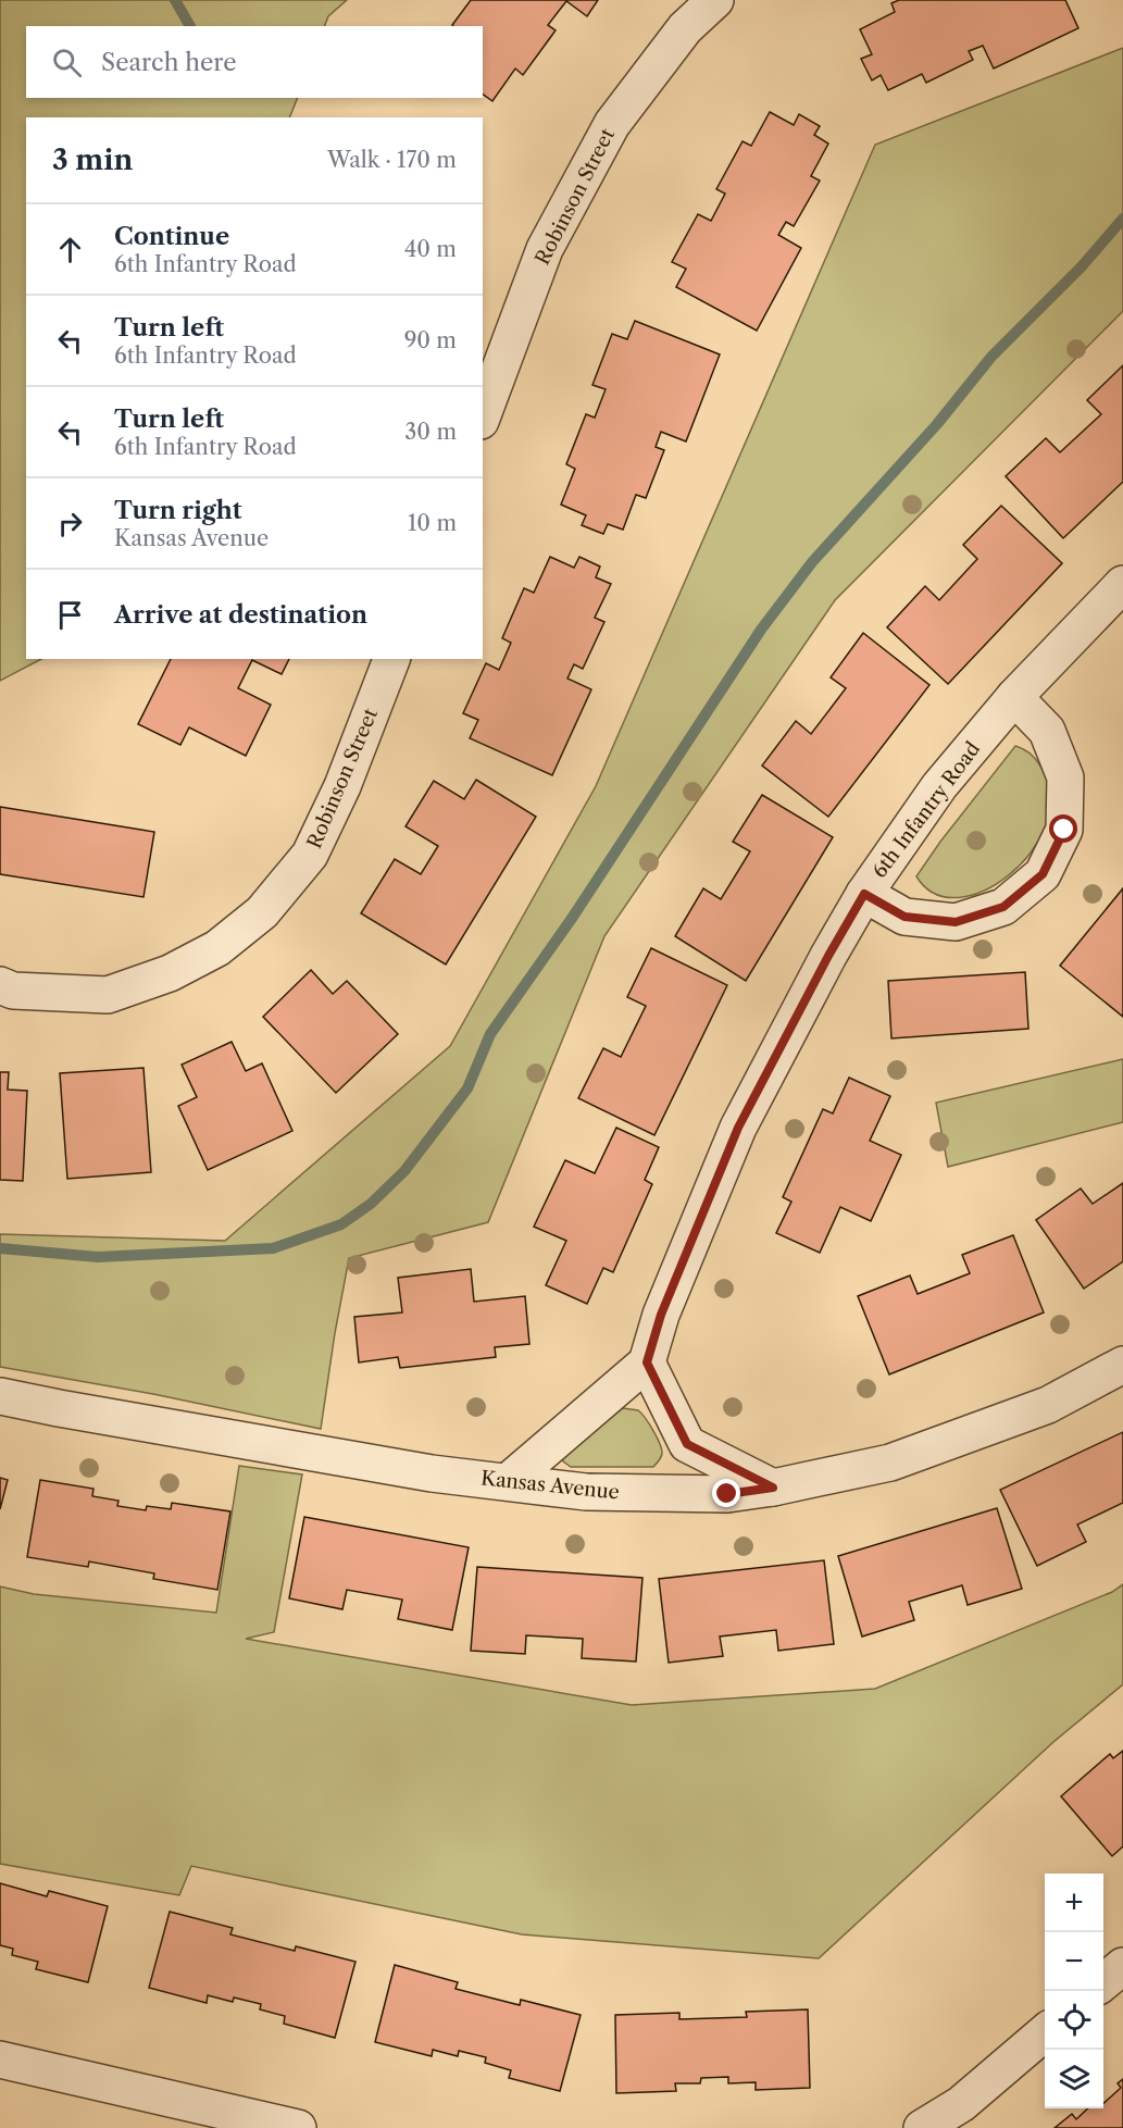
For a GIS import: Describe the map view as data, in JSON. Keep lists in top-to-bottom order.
{
  "streets": {
    "street": ["Robinson Street", "6th Infantry Road", "Kansas Avenue"]
  },
  "page": {
    "search": "Search here",
    "heading": ["3 min", "Walk · 170 m"],
    "list": [
      ["Continue", "6th Infantry Road", "40 m"],
      ["Turn left", "6th Infantry Road", "90 m"],
      ["Turn left", "6th Infantry Road", "30 m"],
      ["Turn right", "Kansas Avenue", "10 m"],
      "Arrive at destination"
    ],
    "map_buttons": ["+", "−"]
  }
}
